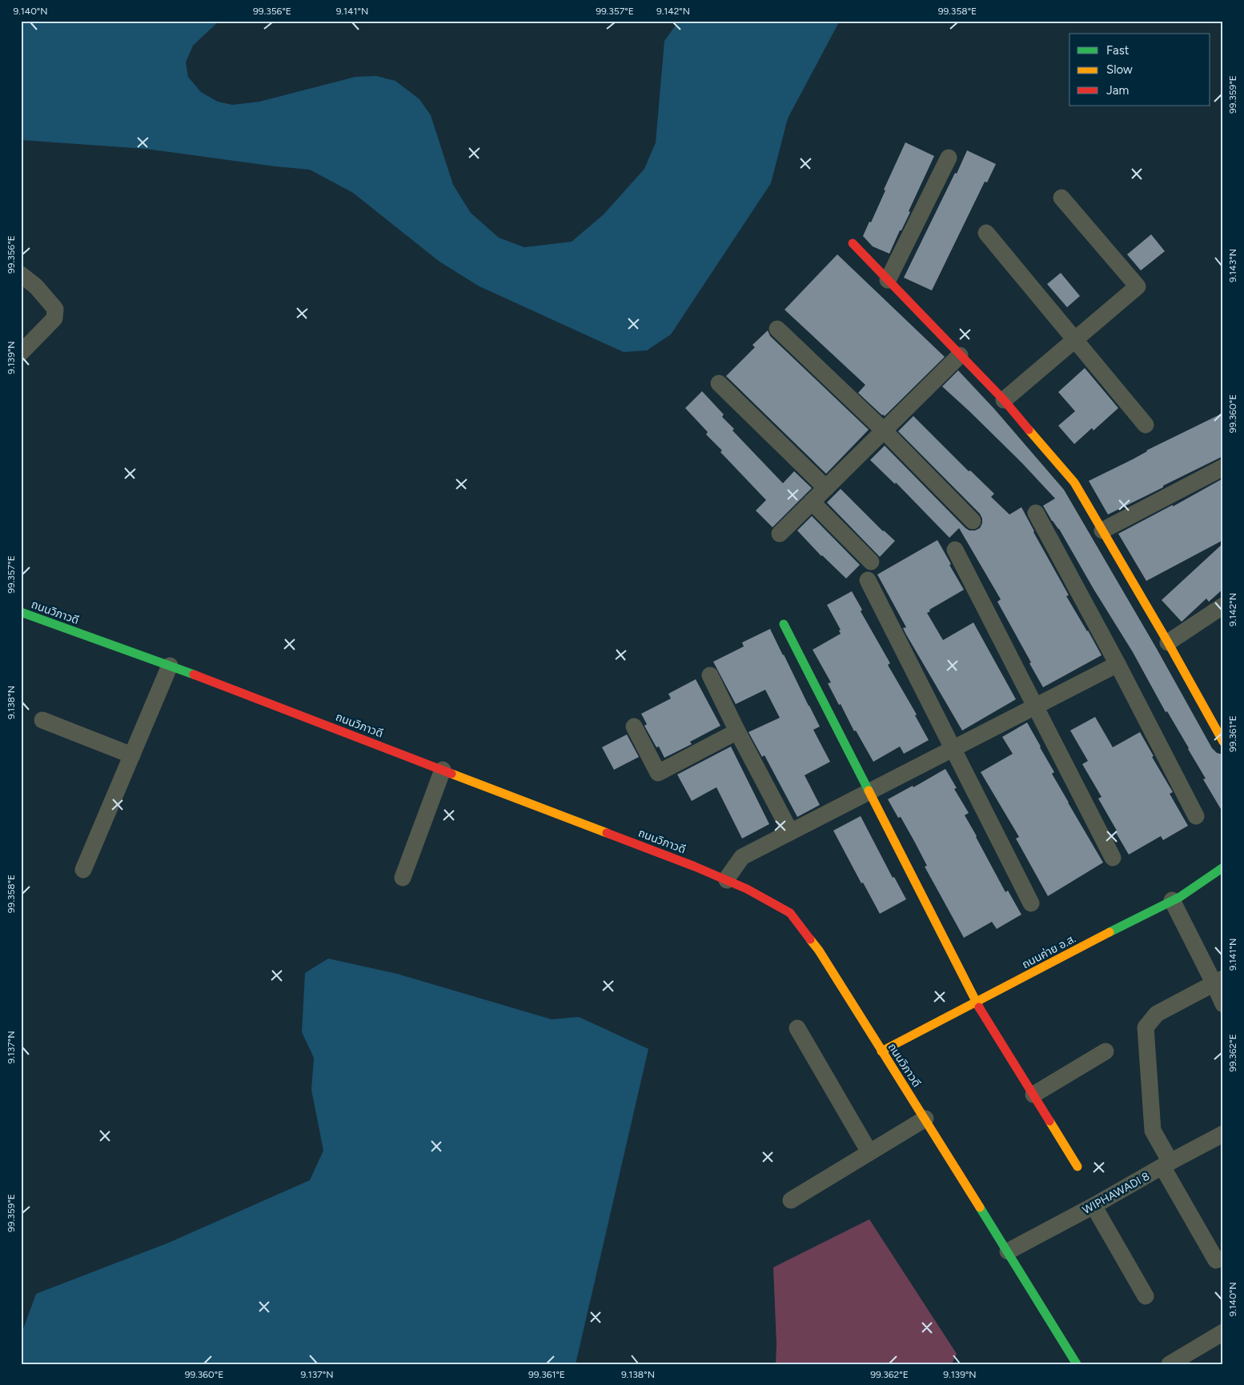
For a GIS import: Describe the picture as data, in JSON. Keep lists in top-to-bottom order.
{
  "streets": {
    "street": ["ถนนวิภาวดี", "ถนนค่าย อ.ส.", "WIPHAWADI 8"]
  },
  "crossings": [
    ["ถนนวิภาวดี", "ถนนค่าย อ.ส."],
    ["ถนนวิภาวดี", "WIPHAWADI 8"]
  ],
  "legend": ["Fast", "Slow", "Jam"],
  "coordinates": [
    "9.140°N",
    "99.356°E",
    "9.141°N",
    "99.357°E",
    "9.142°N",
    "99.358°E",
    "99.359°E",
    "9.143°N",
    "9.139°N",
    "99.360°E",
    "9.138°N",
    "99.361°E",
    "9.137°N",
    "99.362°E"
  ]
}
